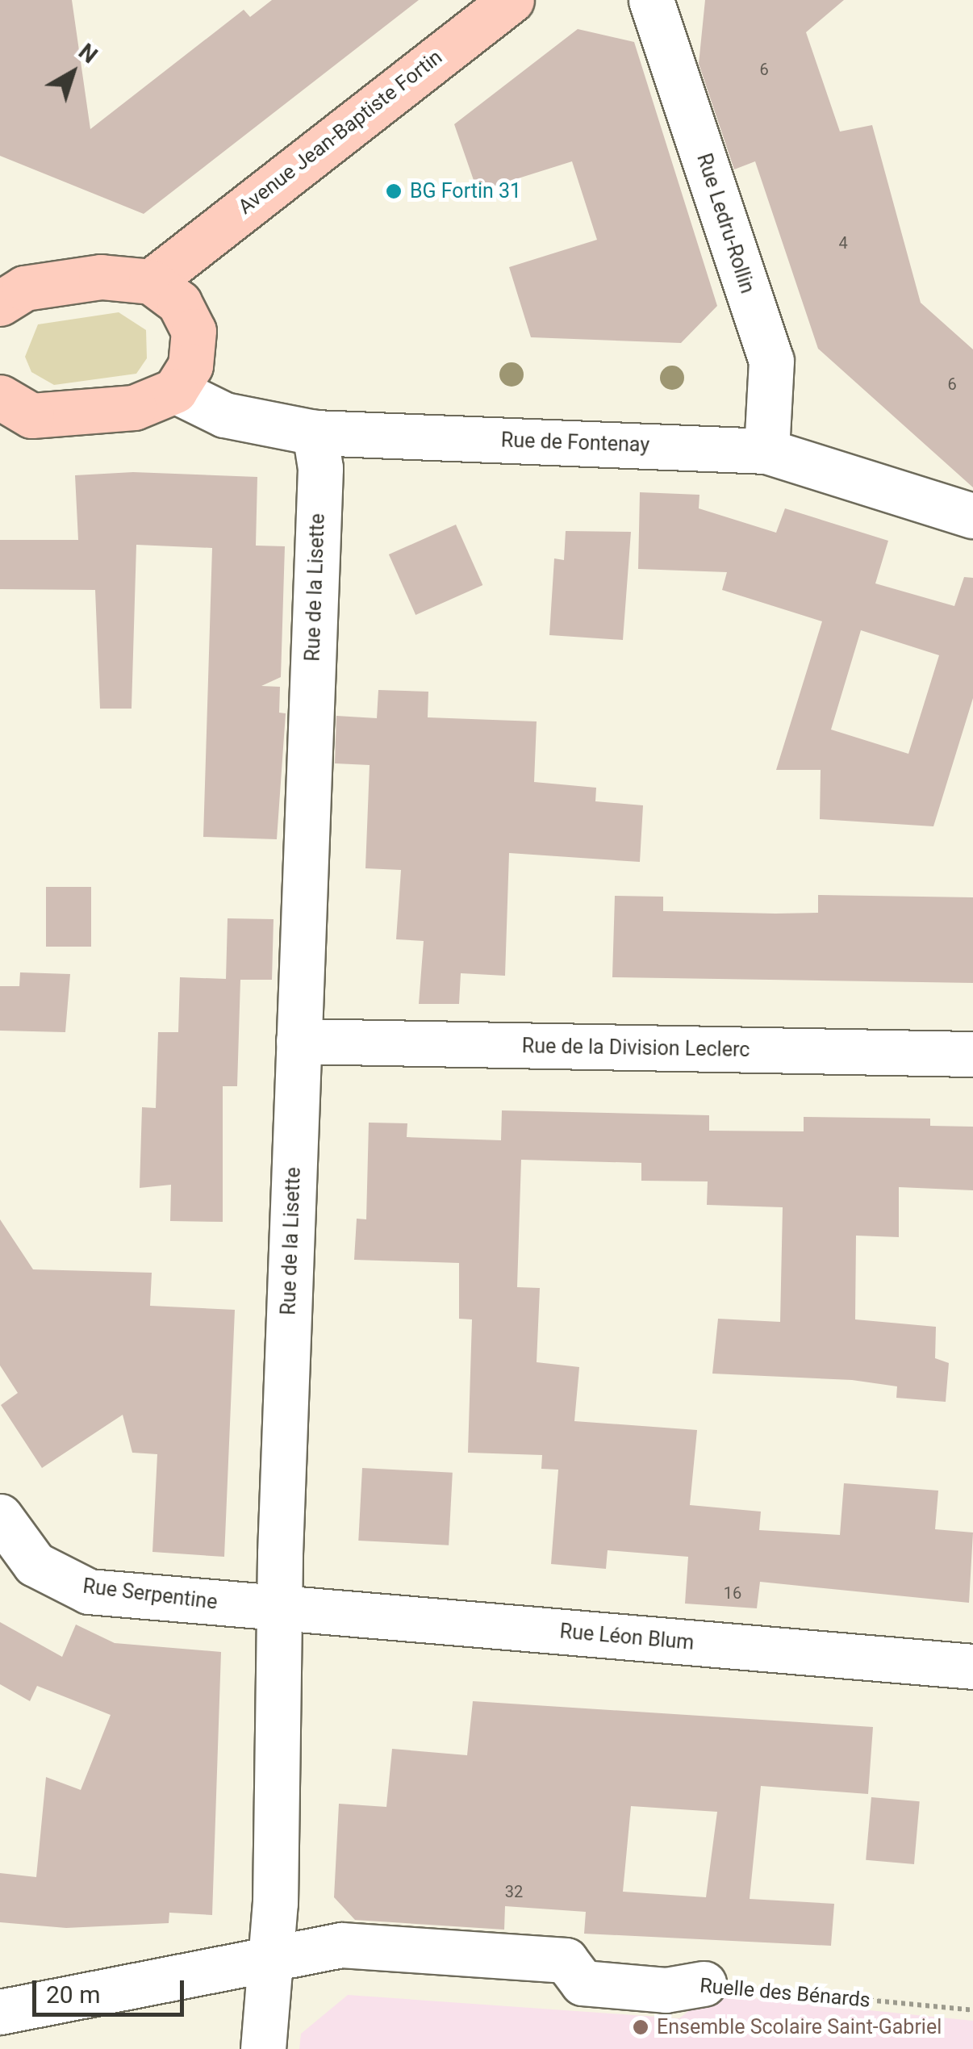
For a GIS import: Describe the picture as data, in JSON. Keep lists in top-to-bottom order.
{
  "streets": {
    "main road": ["Avenue Jean-Baptiste Fortin"],
    "street": [
      "Rue Ledru-Rollin",
      "Rue de Fontenay",
      "Rue de la Lisette",
      "Rue de la Division Leclerc",
      "Rue Serpentine",
      "Rue Léon Blum",
      "Ruelle des Bénards"
    ]
  },
  "crossings": [
    ["Rue Ledru-Rollin", "Rue de Fontenay"],
    ["Rue de Fontenay", "Rue de la Lisette"],
    ["Rue de la Lisette", "Rue de la Division Leclerc"],
    ["Rue de la Lisette", "Rue Serpentine"],
    ["Rue de la Lisette", "Rue Léon Blum"],
    ["Rue de la Lisette", "Ruelle des Bénards"],
    ["Rue Serpentine", "Rue Léon Blum"]
  ],
  "places": ["BG Fortin 31", "Ensemble Scolaire Saint-Gabriel"],
  "house_numbers": [
    "6",
    "4",
    "6",
    "16",
    "32"
  ],
  "scale_bar": "20 m",
  "north": "top right"
}
